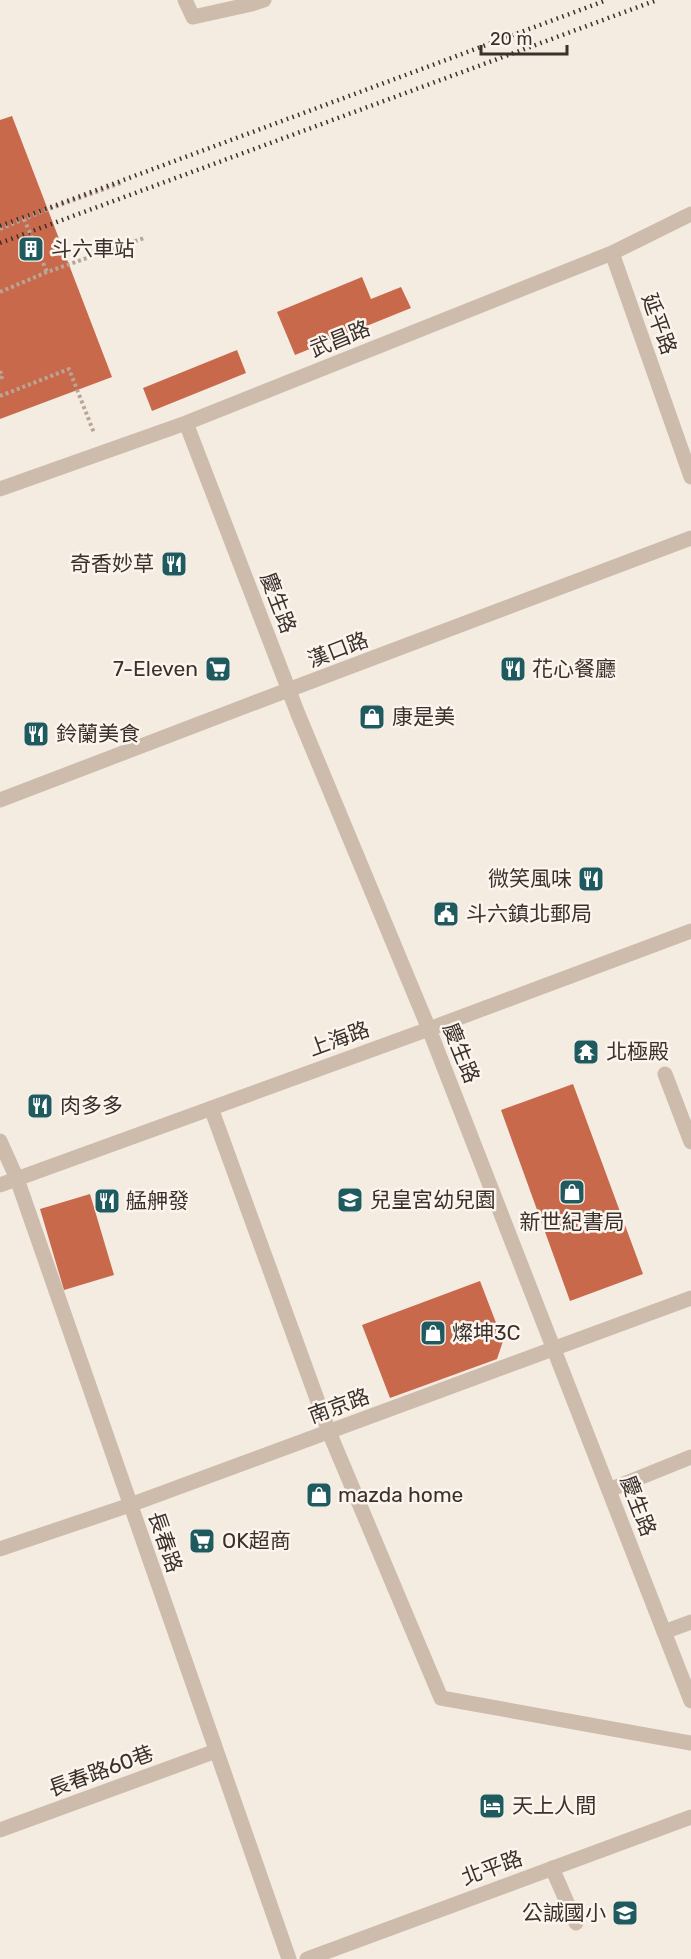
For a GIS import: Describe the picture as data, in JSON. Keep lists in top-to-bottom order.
{
  "streets": {
    "street": [
      "延平路",
      "武昌路",
      "慶生路",
      "漢口路",
      "上海路",
      "南京路",
      "長春路",
      "長春路60巷",
      "北平路"
    ]
  },
  "crossings": [
    ["延平路", "武昌路"],
    ["武昌路", "慶生路"],
    ["慶生路", "漢口路"],
    ["慶生路", "上海路"],
    ["慶生路", "南京路"],
    ["上海路", "長春路"],
    ["南京路", "長春路"],
    ["長春路", "長春路60巷"]
  ],
  "places": {
    "building": ["斗六車站"],
    "restaurant": [
      "奇香妙草",
      "花心餐廳",
      "鈴蘭美食",
      "微笑風味",
      "肉多多",
      "艋舺發"
    ],
    "supermarket": ["7-Eleven", "OK超商"],
    "shop": [
      "康是美",
      "新世紀書局",
      "燦坤3C",
      "mazda home"
    ],
    "public building": ["斗六鎮北郵局"],
    "temple": ["北極殿"],
    "school or university": ["兒皇宮幼兒園", "公誠國小"],
    "hotel": ["天上人間"]
  },
  "scale_bar": "20 m"
}
